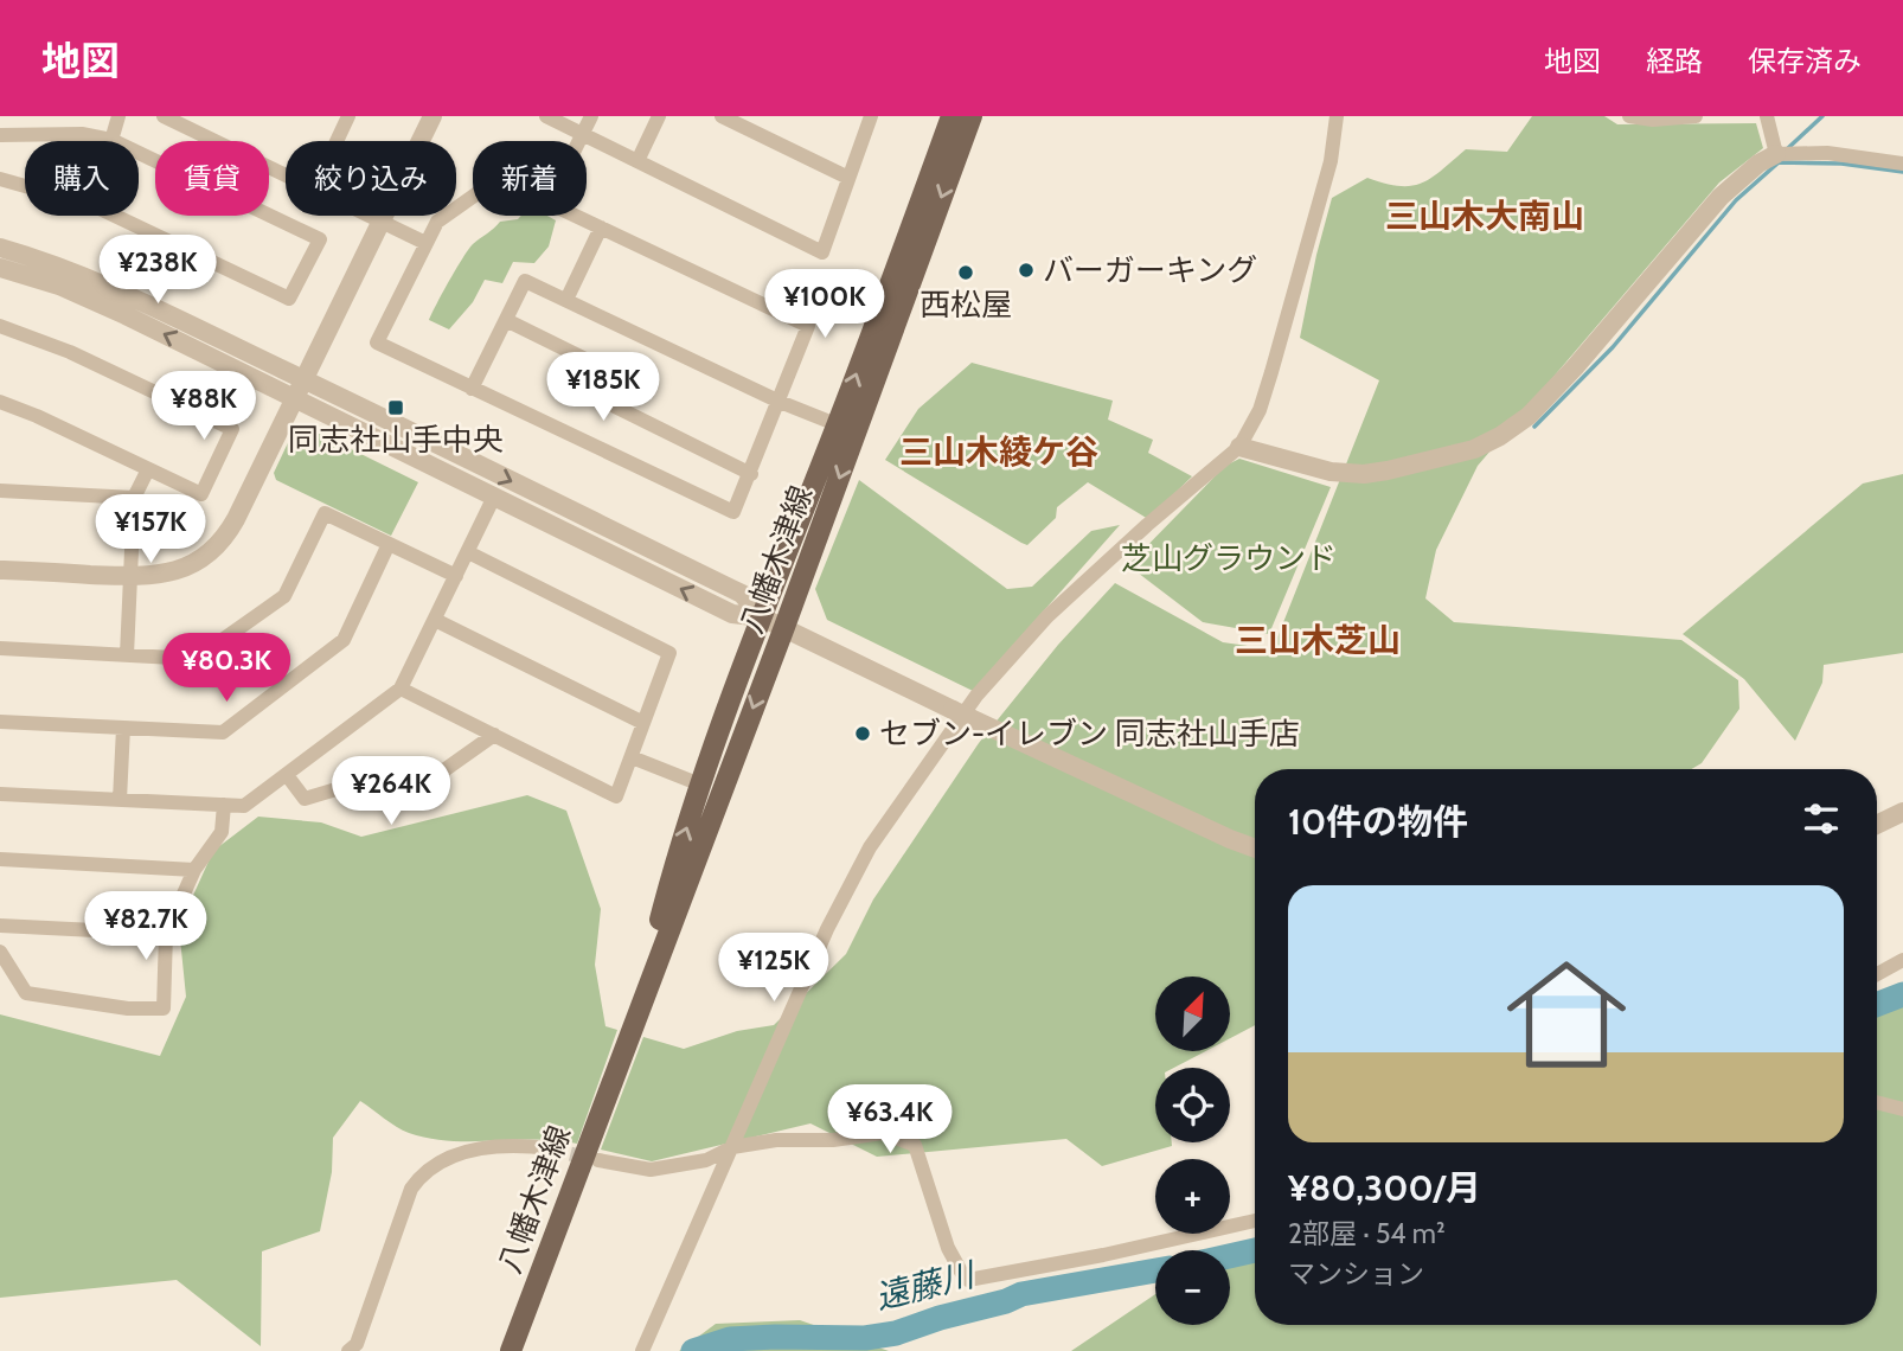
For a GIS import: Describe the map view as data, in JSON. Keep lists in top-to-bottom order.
{
  "streets": {
    "main road": ["八幡木津線"]
  },
  "districts": ["三山木大南山", "三山木綾ケ谷", "三山木芝山"],
  "water": ["遠藤川"],
  "parks": ["芝山グラウンド"],
  "places": {
    "other": ["バーガーキング", "西松屋", "セブン-イレブン 同志社山手店"],
    "transit": ["同志社山手中央"]
  },
  "north": "top right",
  "page": {
    "header": "地図",
    "nav": ["地図", "経路", "保存済み"],
    "chip": [
      "購入",
      "賃貸",
      "絞り込み",
      "新着"
    ],
    "price": [
      "¥238K",
      "¥100K",
      "¥185K",
      "¥88K",
      "¥157K",
      "¥80.3K",
      "¥264K",
      "¥82.7K",
      "¥125K",
      "¥63.4K"
    ],
    "heading": "10件の物件",
    "list": [
      {
        "name": "¥80,300/月",
        "note": "2部屋 · 54 m² · マンション"
      }
    ],
    "map_buttons": ["+", "−"]
  }
}
